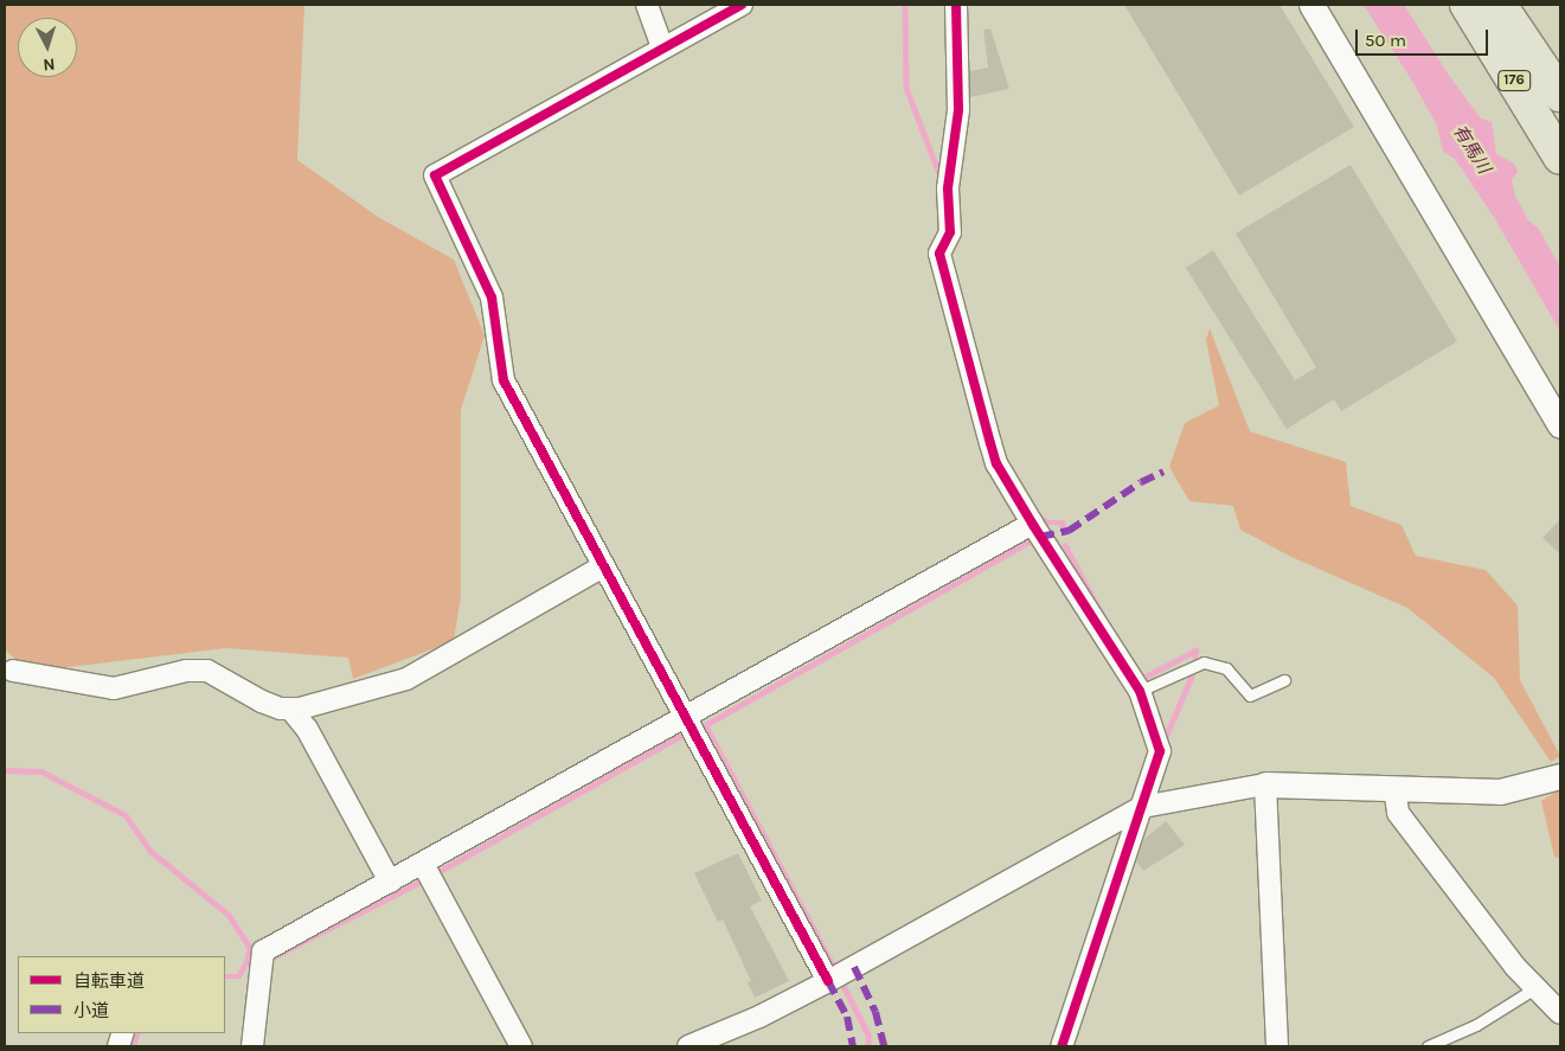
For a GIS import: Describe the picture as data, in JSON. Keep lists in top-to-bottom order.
{
  "streets": {
    "highway": ["176"]
  },
  "water": ["有馬川"],
  "legend": ["自転車道", "小道"],
  "scale_bar": "50 m",
  "north": "bottom"
}
